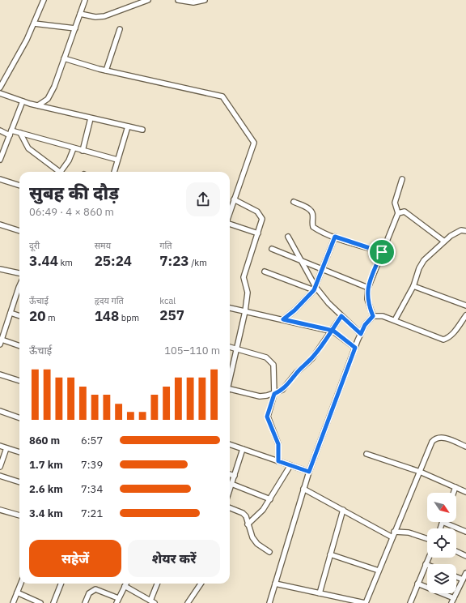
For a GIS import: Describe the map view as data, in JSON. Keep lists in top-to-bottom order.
{
  "north": "bottom right",
  "page": {
    "heading": ["सुबह की दौड़", "06:49 · 4 × 860 m"],
    "stats": [
      ["दूरी", "3.44 km"],
      ["समय", "25:24"],
      ["गति", "7:23 /km"],
      ["ऊँचाई", "20 m"],
      ["हृदय गति", "148 bpm"],
      ["kcal", "257"]
    ],
    "chart": ["ऊँचाई", "105–110 m"],
    "list": [
      {
        "name": "860 m",
        "note": "6:57"
      },
      {
        "name": "1.7 km",
        "note": "7:39"
      },
      {
        "name": "2.6 km",
        "note": "7:34"
      },
      {
        "name": "3.4 km",
        "note": "7:21"
      }
    ],
    "buttons": ["सहेजें", "शेयर करें"]
  }
}
